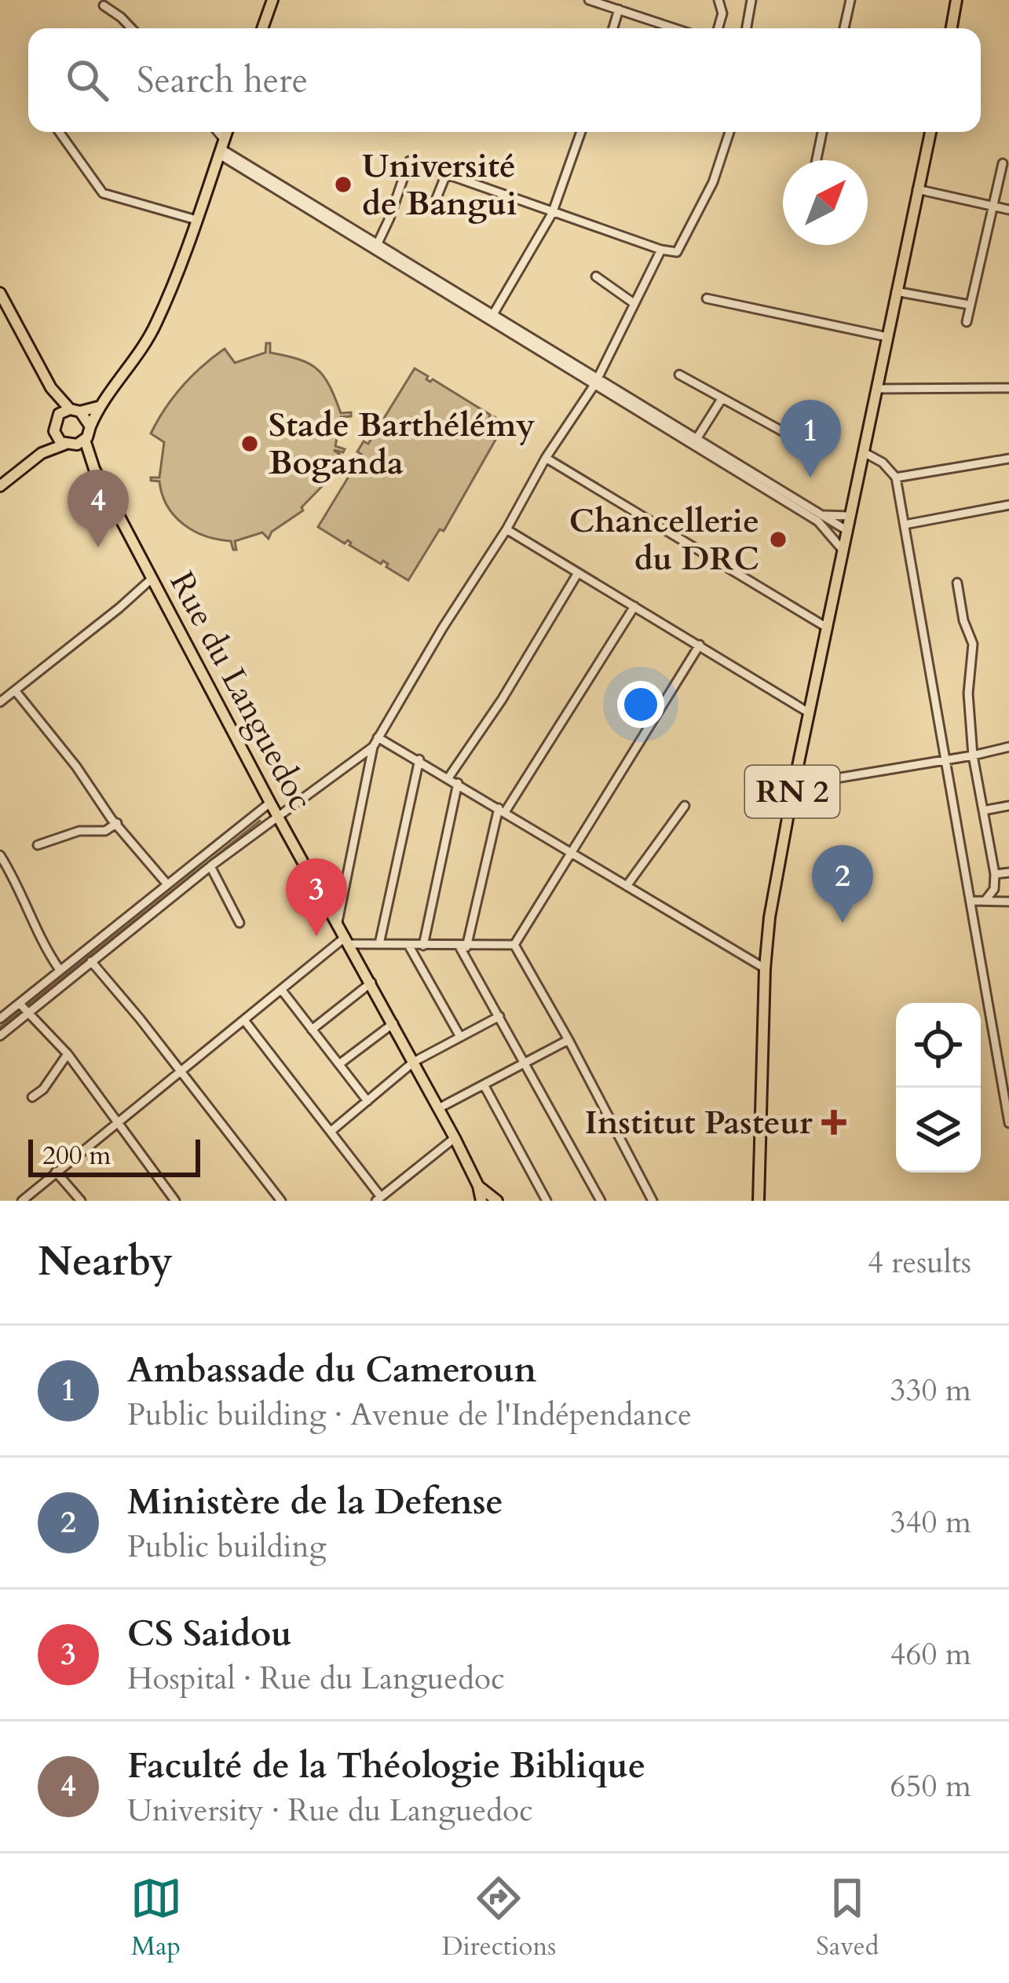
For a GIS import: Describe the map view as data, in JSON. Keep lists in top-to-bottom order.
{
  "streets": {
    "main road": ["Rue du Languedoc", "RN 2"]
  },
  "places": {
    "other": ["Université de Bangui", "Stade Barthélémy Boganda", "Chancellerie du DRC"],
    "health": ["Institut Pasteur"]
  },
  "scale_bar": "200 m",
  "north": "top right",
  "page": {
    "search": "Search here",
    "pins": [
      "1",
      "4",
      "2",
      "3"
    ],
    "scale": "200 m",
    "heading": ["Nearby", "4 results"],
    "list": [
      {
        "mark": "1",
        "name": "Ambassade du Cameroun",
        "note": "Public building · Avenue de l'Indépendance",
        "value": "330 m"
      },
      {
        "mark": "2",
        "name": "Ministère de la Defense",
        "note": "Public building",
        "value": "340 m"
      },
      {
        "mark": "3",
        "name": "CS Saidou",
        "note": "Hospital · Rue du Languedoc",
        "value": "460 m"
      },
      {
        "mark": "4",
        "name": "Faculté de la Théologie Biblique",
        "note": "University · Rue du Languedoc",
        "value": "650 m"
      }
    ],
    "nav": ["Map", "Directions", "Saved"]
  }
}
